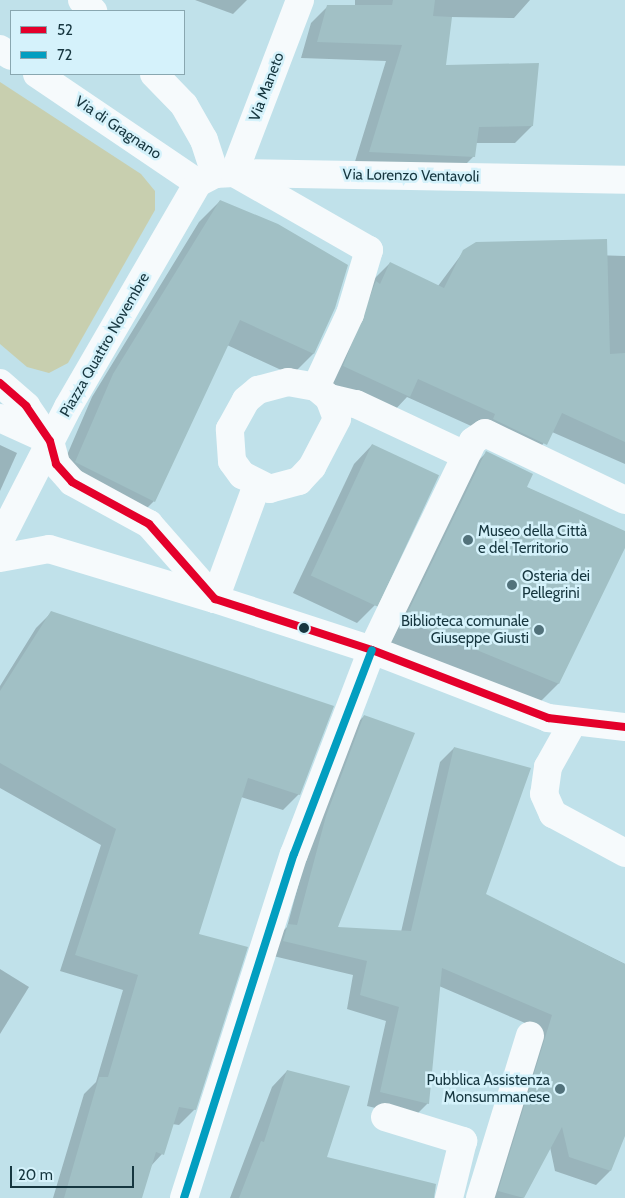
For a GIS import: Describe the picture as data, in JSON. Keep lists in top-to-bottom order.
{
  "streets": {
    "street": [
      "Via Maneto",
      "Via di Gragnano",
      "Via Lorenzo Ventavoli",
      "Piazza Quattro Novembre"
    ]
  },
  "crossings": [
    ["Via Maneto", "Via di Gragnano"],
    ["Via Maneto", "Via Lorenzo Ventavoli"],
    ["Via Maneto", "Piazza Quattro Novembre"],
    ["Via di Gragnano", "Via Lorenzo Ventavoli"],
    ["Via di Gragnano", "Piazza Quattro Novembre"],
    ["Via Lorenzo Ventavoli", "Piazza Quattro Novembre"]
  ],
  "places": [
    "Museo della Città e del Territorio",
    "Osteria dei Pellegrini",
    "Biblioteca comunale Giuseppe Giusti",
    "Pubblica Assistenza Monsummanese"
  ],
  "lines": ["transit line 52", "transit line 72"],
  "legend": ["52", "72"],
  "scale_bar": "20 m"
}
